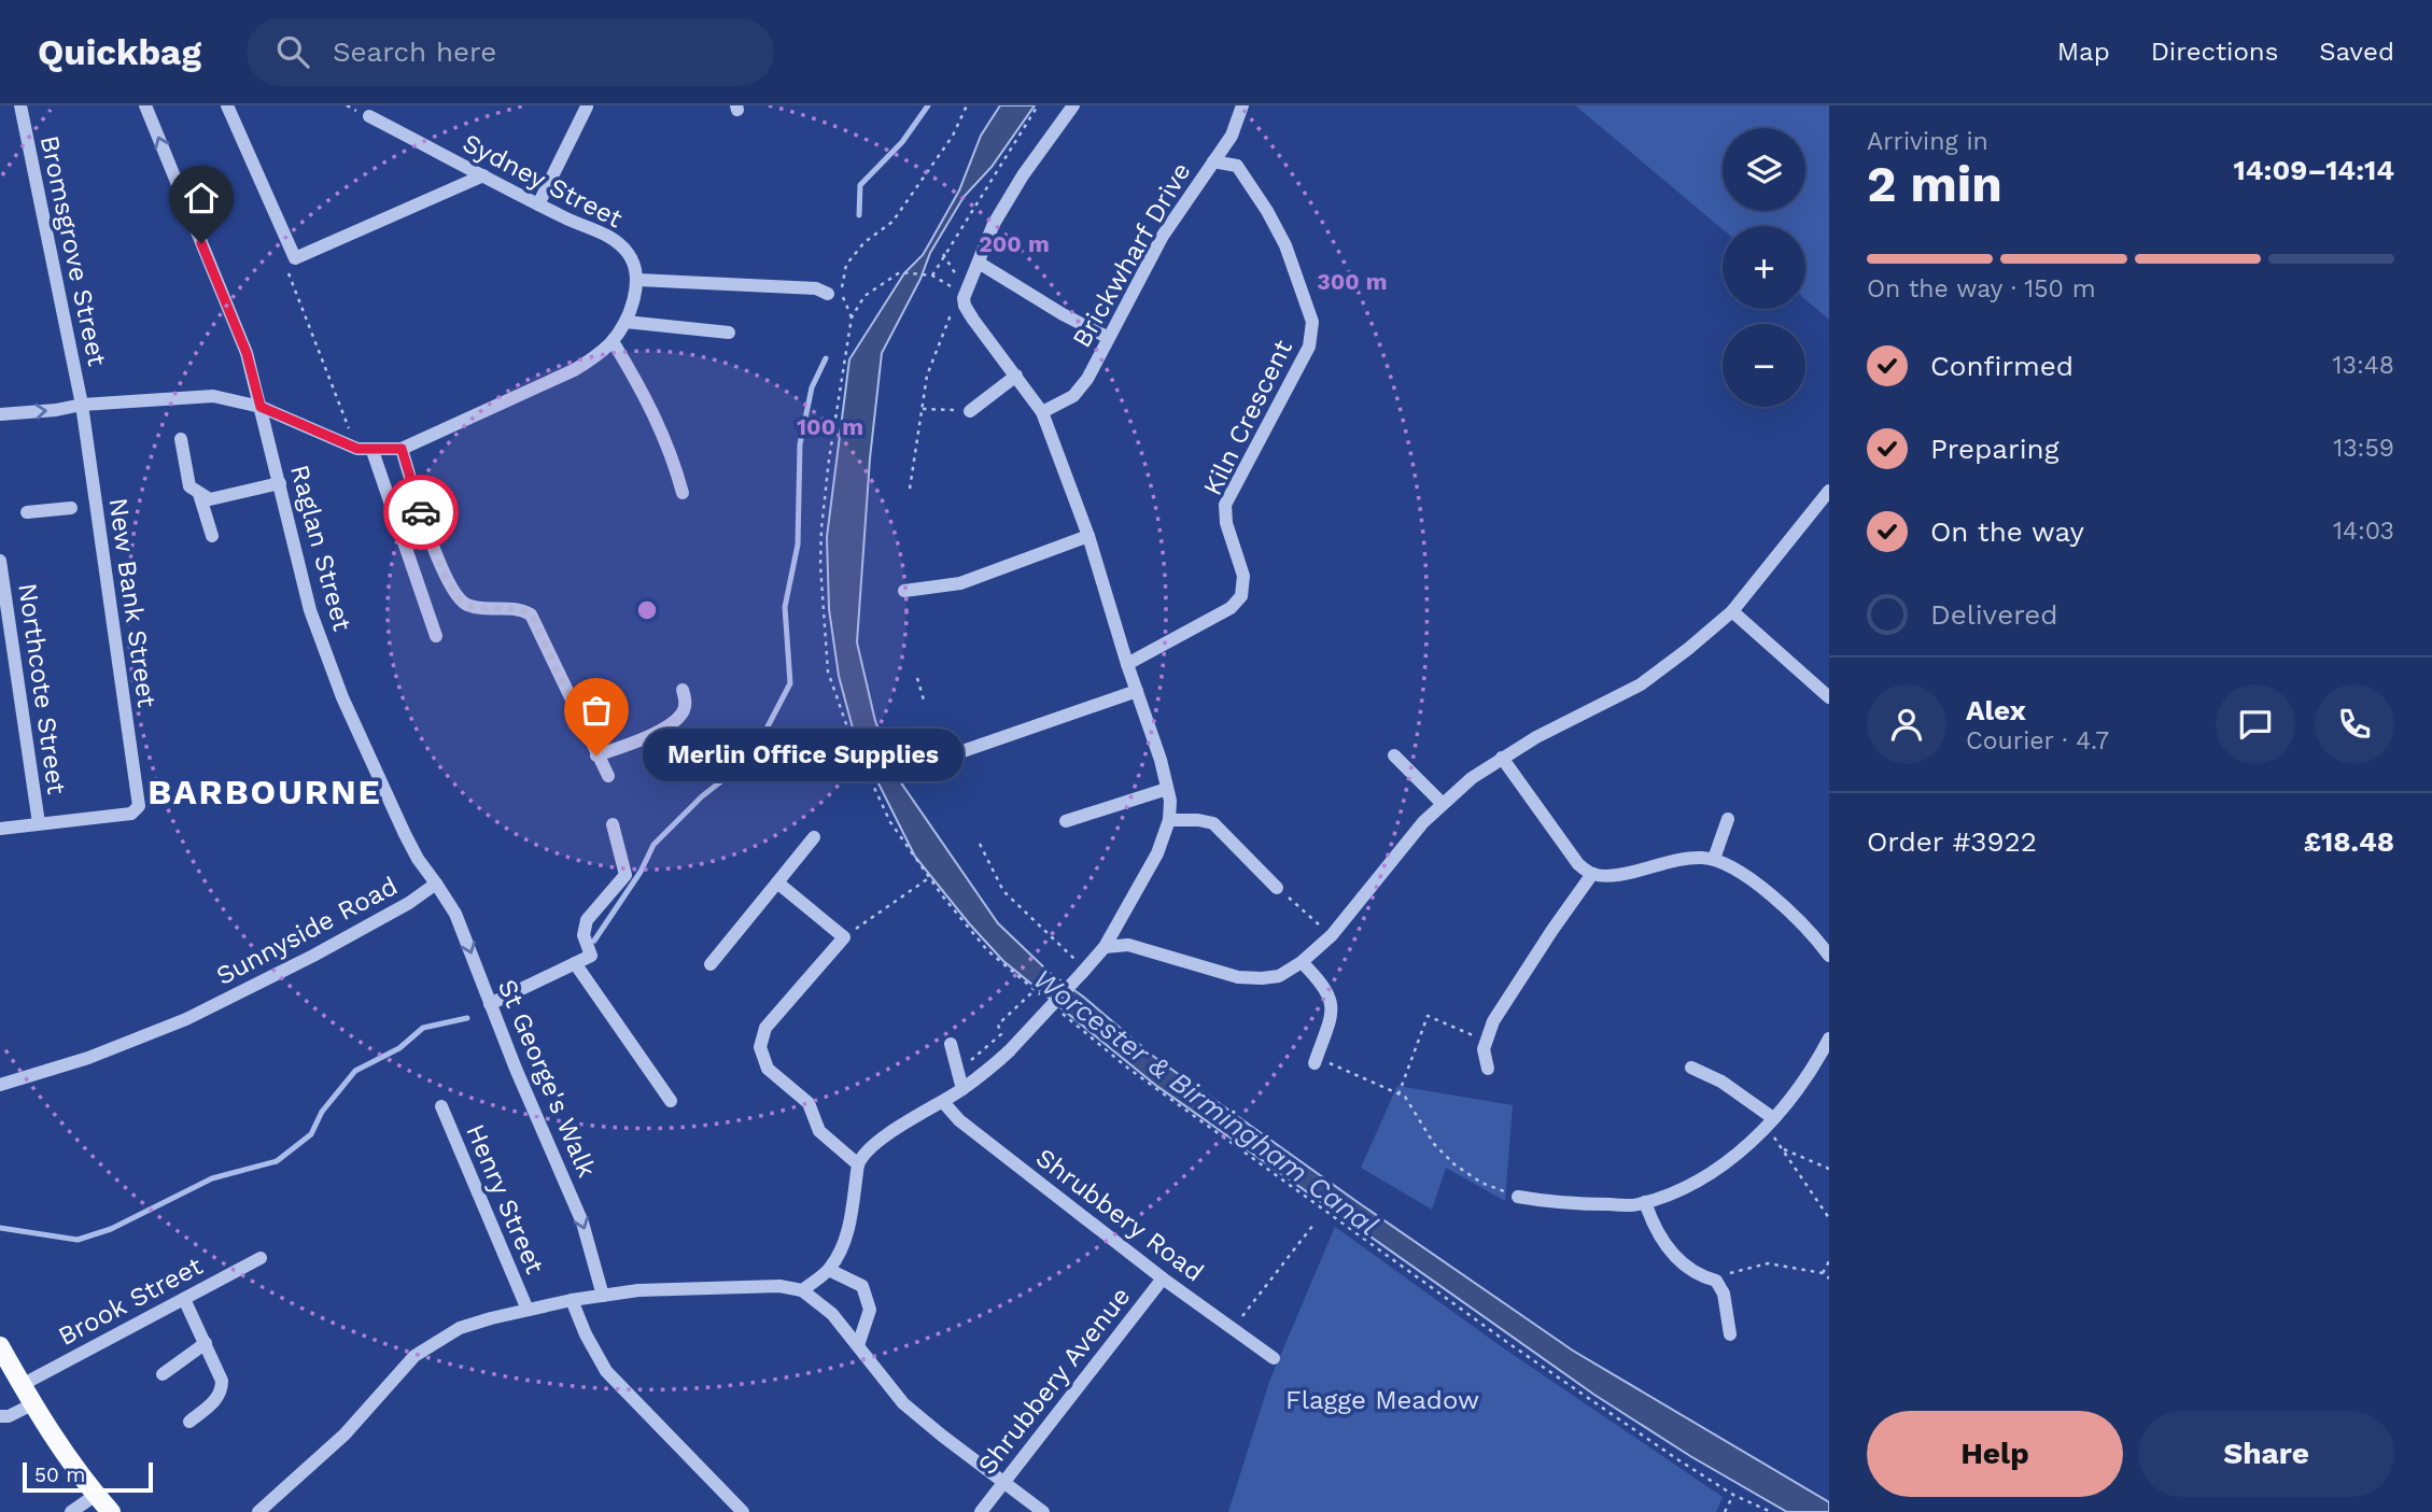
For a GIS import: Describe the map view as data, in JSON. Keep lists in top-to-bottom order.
{
  "streets": {
    "street": [
      "Sydney Street",
      "Bromsgrove Street",
      "Brickwharf Drive",
      "Kiln Crescent",
      "Raglan Street",
      "New Bank Street",
      "Northcote Street",
      "Sunnyside Road",
      "St George's Walk",
      "Henry Street",
      "Shrubbery Road",
      "Brook Street",
      "Shrubbery Avenue"
    ]
  },
  "crossings": [
    ["Bromsgrove Street", "New Bank Street"],
    ["Brickwharf Drive", "Kiln Crescent"],
    ["Raglan Street", "Sunnyside Road"],
    ["New Bank Street", "Northcote Street"],
    ["Sunnyside Road", "St George's Walk"],
    ["Shrubbery Road", "Shrubbery Avenue"]
  ],
  "one_way": ["St George's Walk"],
  "districts": ["BARBOURNE"],
  "water": ["Worcester & Birmingham Canal"],
  "parks": ["Flagge Meadow"],
  "places": ["Merlin Office Supplies"],
  "scale_bar": "50 m",
  "page": {
    "header": "Quickbag",
    "search": "Search here",
    "nav": ["Map", "Directions", "Saved"],
    "heading": ["2 min", "Arriving in", "14:09–14:14"],
    "panel": [
      "Alex",
      "Courier · 4.7",
      "Order #3922",
      "£18.48"
    ],
    "map_buttons": ["+", "−"],
    "bar": "On the way · 150 m",
    "list": [
      ["Confirmed", "13:48"],
      ["Preparing", "13:59"],
      ["On the way", "14:03"],
      "Delivered"
    ],
    "bubble": "Merlin Office Supplies",
    "buttons": ["Help", "Share"],
    "scale": "50 m"
  },
  "rings": ["200 m", "300 m", "100 m"]
}
